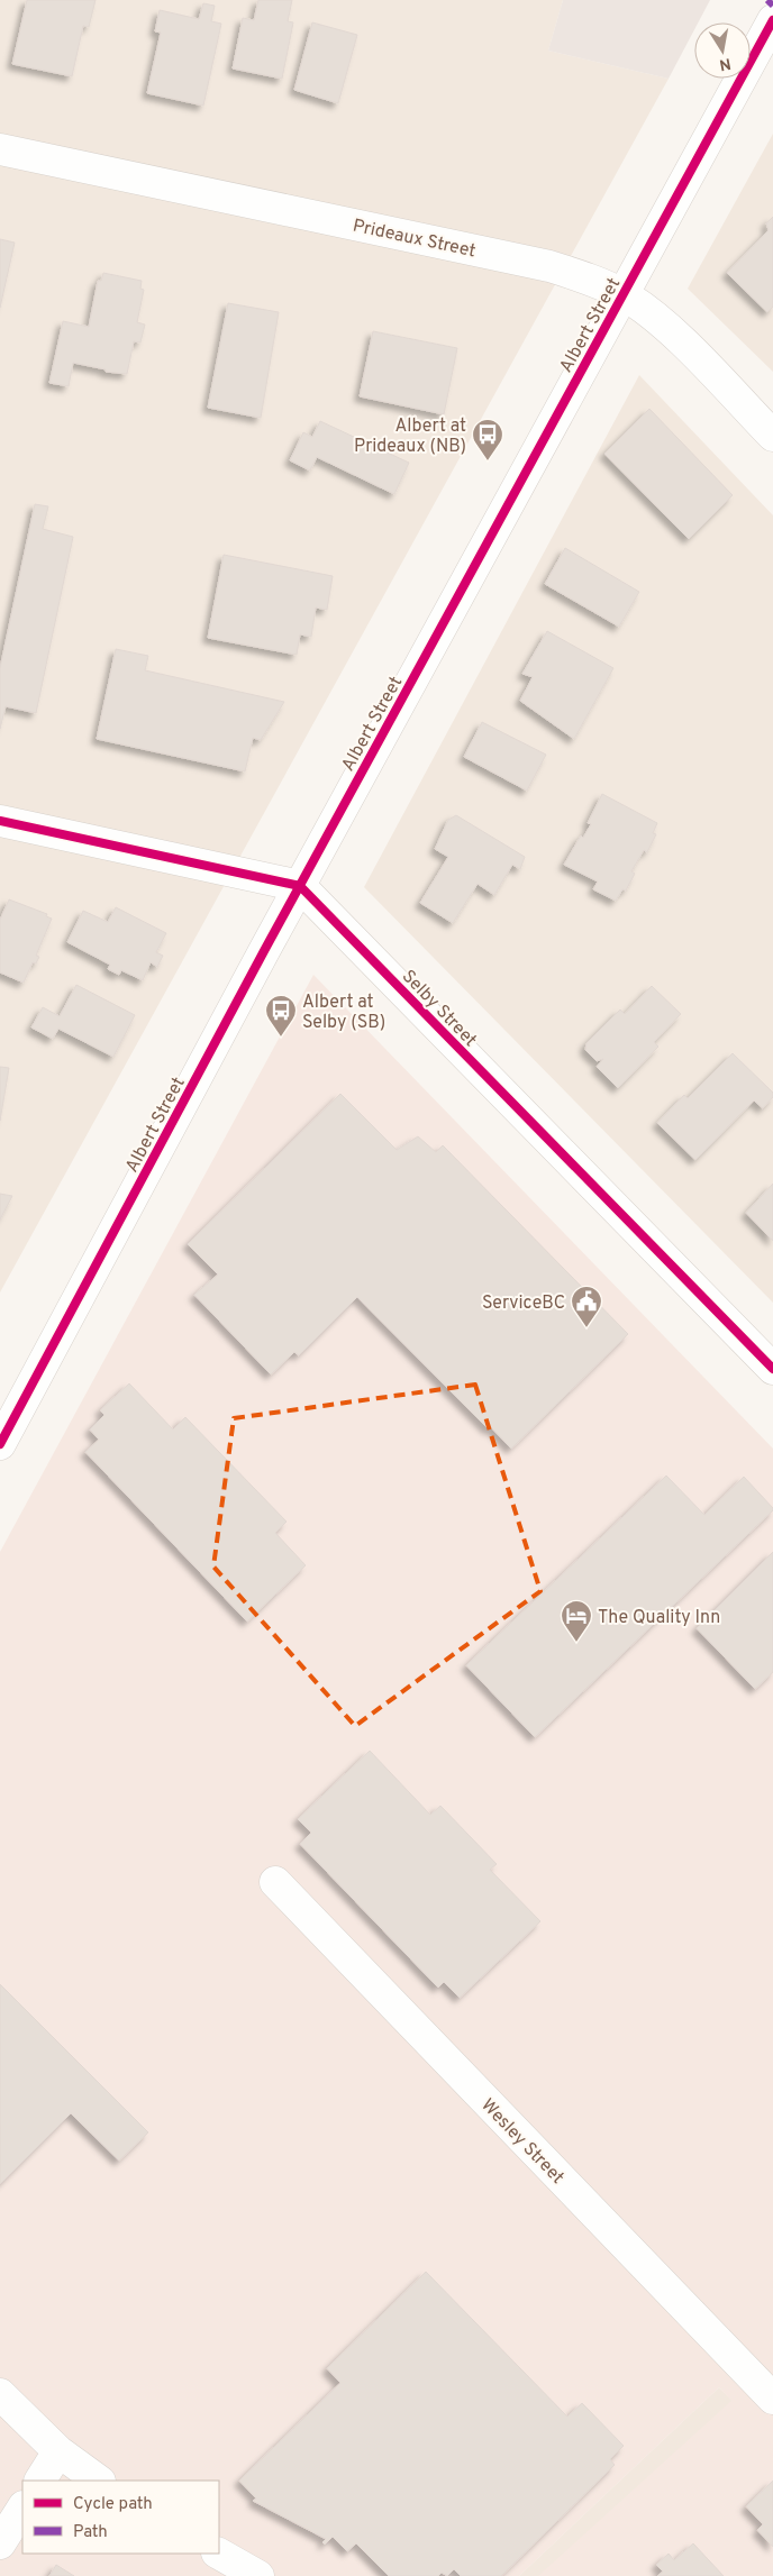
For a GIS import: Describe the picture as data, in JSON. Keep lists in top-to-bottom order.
{
  "streets": {
    "street": [
      "Prideaux Street",
      "Albert Street",
      "Selby Street",
      "Wesley Street"
    ]
  },
  "crossings": [
    ["Prideaux Street", "Albert Street"],
    ["Albert Street", "Selby Street"]
  ],
  "places": {
    "bus stop": ["Albert at Prideaux (NB)", "Albert at Selby (SB)"],
    "public building": ["ServiceBC"],
    "hotel": ["The Quality Inn"]
  },
  "legend": ["Cycle path", "Path"],
  "north": "bottom"
}
